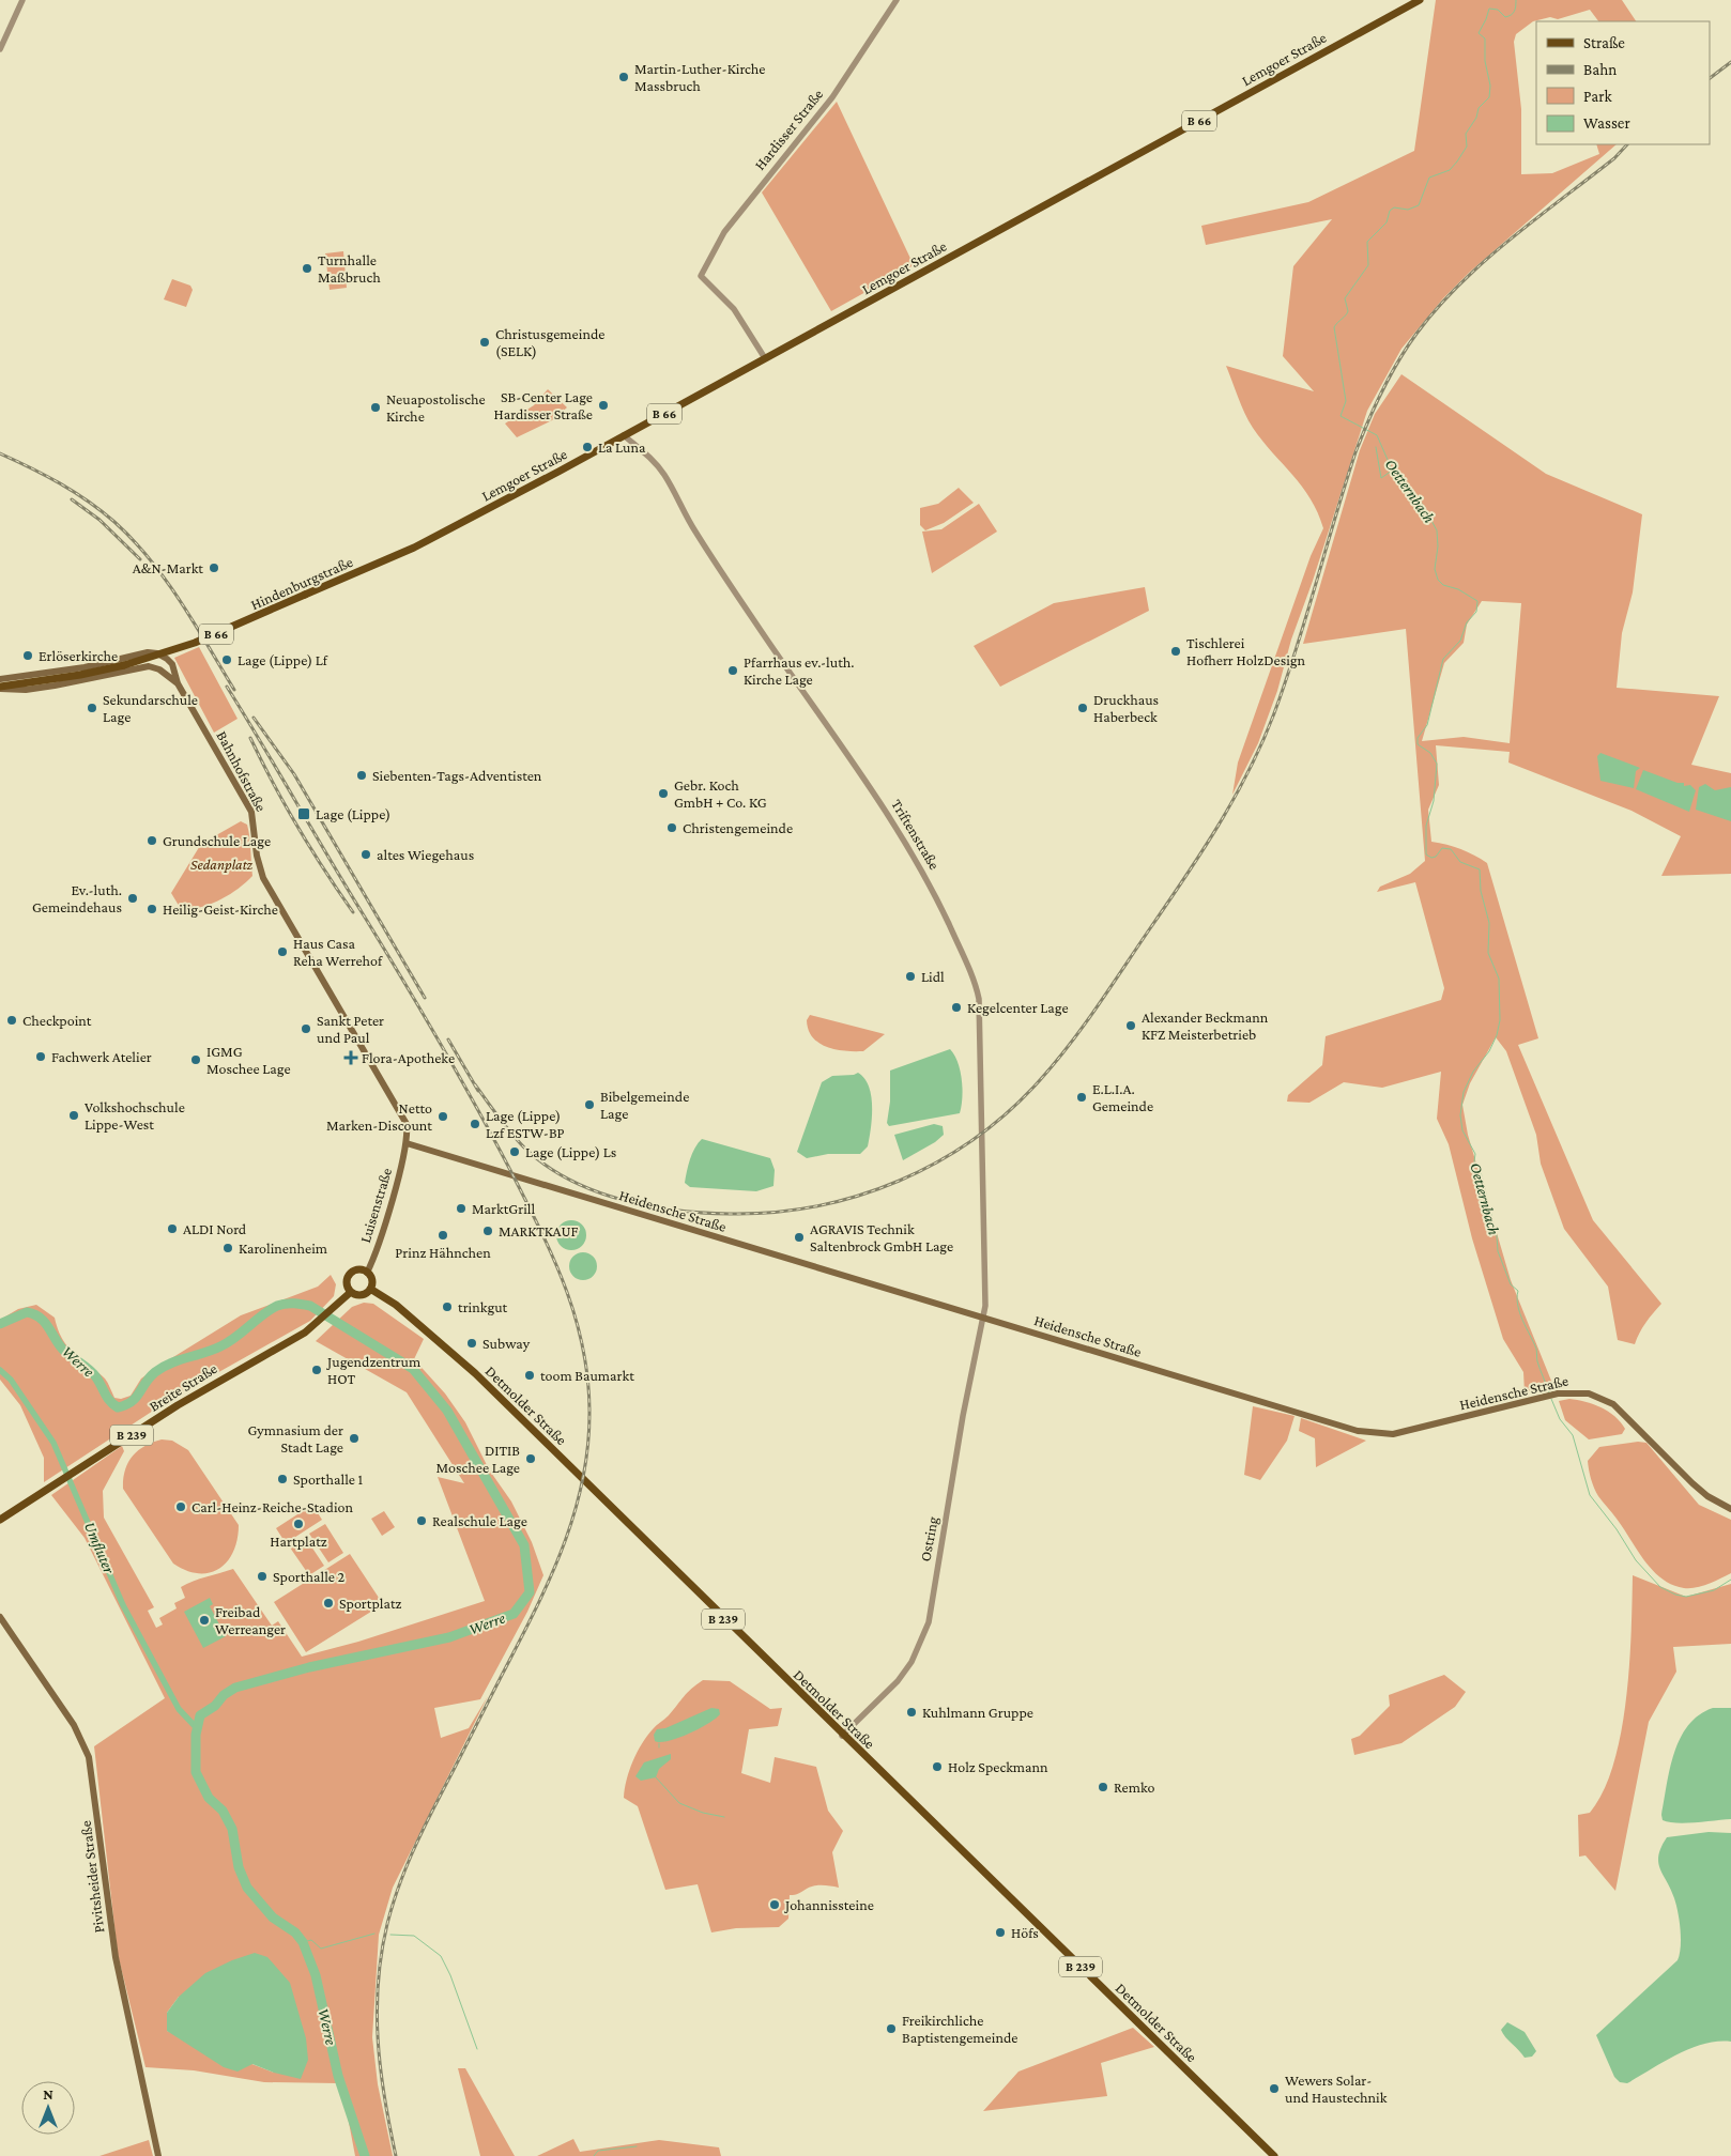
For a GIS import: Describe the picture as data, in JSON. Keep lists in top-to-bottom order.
{
  "streets": {
    "main road": [
      "Lemgoer Straße",
      "B 66",
      "Hindenburgstraße",
      "Bahnhofstraße",
      "Luisenstraße",
      "Heidensche Straße",
      "Breite Straße",
      "Detmolder Straße",
      "B 239",
      "Pivitsheider Straße"
    ],
    "street": ["Hardisser Straße", "Triftenstraße", "Ostring"]
  },
  "crossings": [
    ["Lemgoer Straße", "Hardisser Straße"],
    ["Lemgoer Straße", "Hindenburgstraße"],
    ["Lemgoer Straße", "Triftenstraße"],
    ["Hindenburgstraße", "Bahnhofstraße"],
    ["Bahnhofstraße", "Luisenstraße"],
    ["Bahnhofstraße", "Heidensche Straße"],
    ["Triftenstraße", "Heidensche Straße"],
    ["Triftenstraße", "Ostring"],
    ["Luisenstraße", "Heidensche Straße"],
    ["Luisenstraße", "Breite Straße"],
    ["Luisenstraße", "Detmolder Straße"],
    ["Heidensche Straße", "Ostring"],
    ["Breite Straße", "Detmolder Straße"],
    ["Detmolder Straße", "Ostring"]
  ],
  "water": ["Oetternbach", "Werre", "Umfluter"],
  "parks": ["Sedanplatz"],
  "places": {
    "other": [
      "Martin-Luther-Kirche Massbruch",
      "Turnhalle Maßbruch",
      "Christusgemeinde (SELK)",
      "SB-Center Lage Hardisser Straße",
      "Neuapostolische Kirche",
      "La Luna",
      "A&N-Markt",
      "Tischlerei Hofherr HolzDesign",
      "Erlöserkirche",
      "Lage (Lippe) Lf",
      "Pfarrhaus ev.-luth. Kirche Lage",
      "Sekundarschule Lage",
      "Druckhaus Haberbeck",
      "Siebenten-Tags-Adventisten",
      "Gebr. Koch GmbH + Co. KG",
      "Christengemeinde",
      "Grundschule Lage",
      "altes Wiegehaus",
      "Ev.-luth. Gemeindehaus",
      "Heilig-Geist-Kirche",
      "Haus Casa Reha Werrehof",
      "Lidl",
      "Kegelcenter Lage",
      "Checkpoint",
      "Alexander Beckmann KFZ Meisterbetrieb",
      "Sankt Peter und Paul",
      "Fachwerk Atelier",
      "IGMG Moschee Lage",
      "E.L.I.A. Gemeinde",
      "Bibelgemeinde Lage",
      "Volkshochschule Lippe-West",
      "Netto Marken-Discount",
      "Lage (Lippe) Lzf ESTW-BP",
      "Lage (Lippe) Ls",
      "MarktGrill",
      "ALDI Nord",
      "MARKTKAUF",
      "Prinz Hähnchen",
      "AGRAVIS Technik Saltenbrock GmbH Lage",
      "Karolinenheim",
      "trinkgut",
      "Subway",
      "Jugendzentrum HOT",
      "toom Baumarkt",
      "Gymnasium der Stadt Lage",
      "DITIB Moschee Lage",
      "Sporthalle 1",
      "Carl-Heinz-Reiche-Stadion",
      "Realschule Lage",
      "Hartplatz",
      "Sporthalle 2",
      "Sportplatz",
      "Freibad Werreanger",
      "Kuhlmann Gruppe",
      "Holz Speckmann",
      "Remko",
      "Johannissteine",
      "Höfs",
      "Freikirchliche Baptistengemeinde",
      "Wewers Solar- und Haustechnik"
    ],
    "transit": ["Lage (Lippe)"],
    "health": ["Flora-Apotheke"]
  },
  "legend": [
    "Straße",
    "Bahn",
    "Park",
    "Wasser"
  ],
  "north": "top"
}
